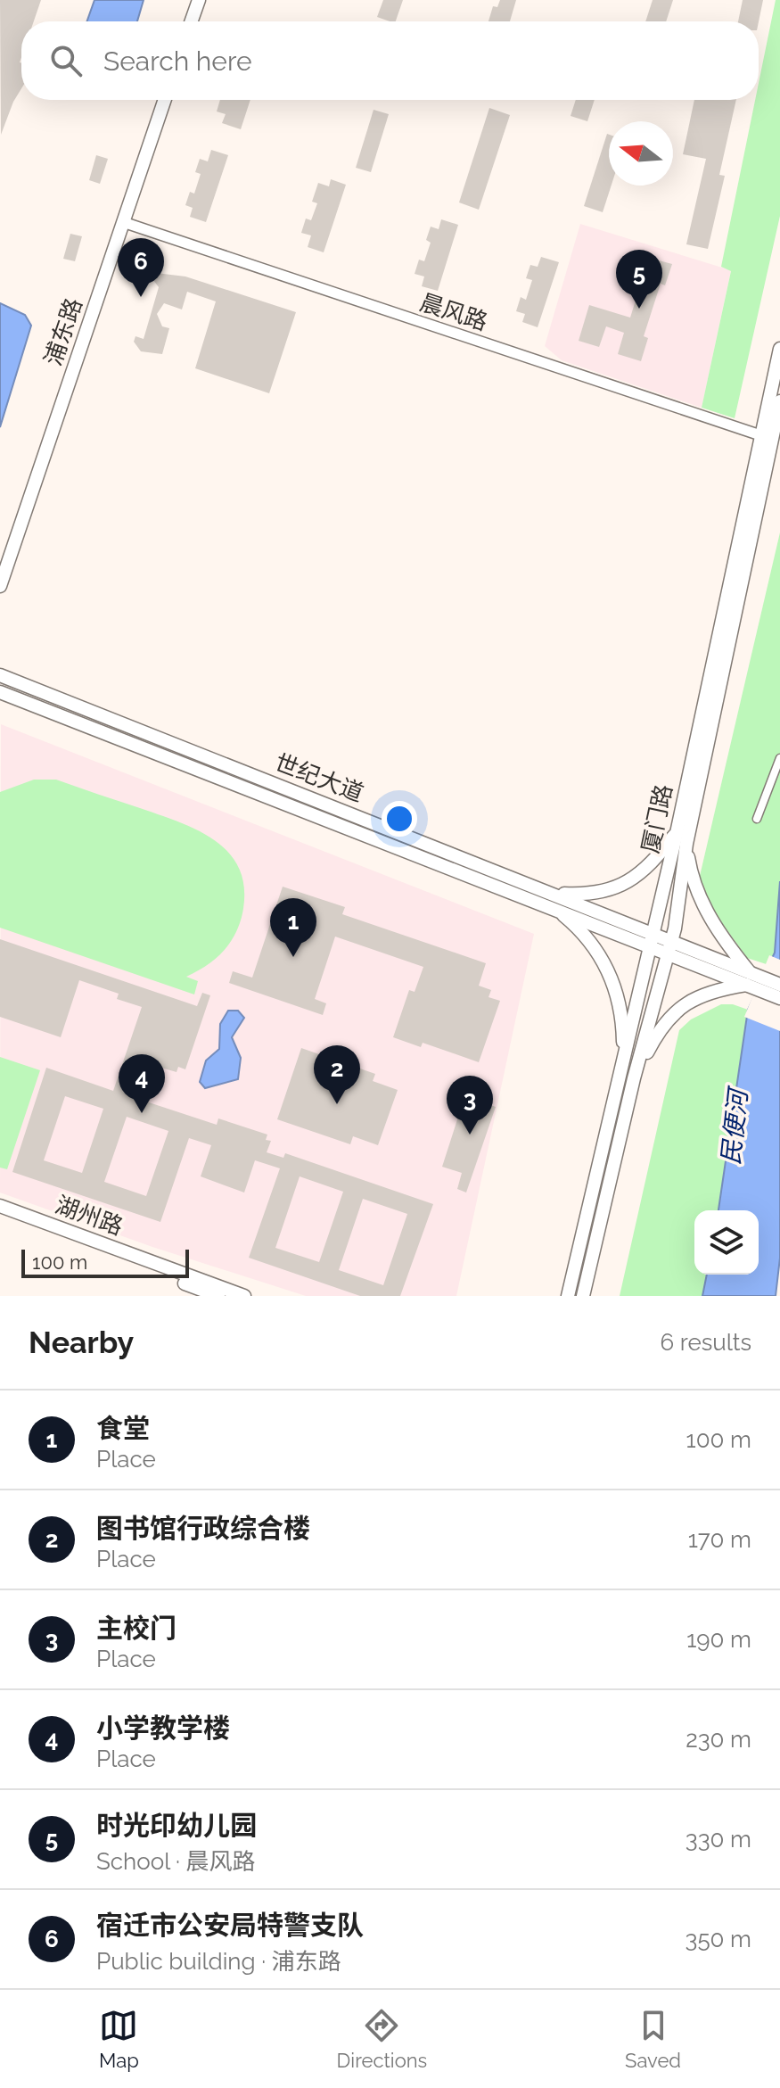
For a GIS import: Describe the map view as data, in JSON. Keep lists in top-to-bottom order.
{
  "streets": {
    "street": [
      "晨风路",
      "浦东路",
      "世纪大道",
      "厦门路",
      "湖州路"
    ]
  },
  "crossings": [
    ["晨风路", "浦东路"],
    ["晨风路", "厦门路"],
    ["世纪大道", "厦门路"]
  ],
  "water": ["民便河"],
  "scale_bar": "100 m",
  "north": "left",
  "page": {
    "search": "Search here",
    "pins": [
      "6",
      "5",
      "1",
      "2",
      "4",
      "3"
    ],
    "scale": "100 m",
    "heading": ["Nearby", "6 results"],
    "list": [
      {
        "mark": "1",
        "name": "食堂",
        "note": "Place",
        "value": "100 m"
      },
      {
        "mark": "2",
        "name": "图书馆行政综合楼",
        "note": "Place",
        "value": "170 m"
      },
      {
        "mark": "3",
        "name": "主校门",
        "note": "Place",
        "value": "190 m"
      },
      {
        "mark": "4",
        "name": "小学教学楼",
        "note": "Place",
        "value": "230 m"
      },
      {
        "mark": "5",
        "name": "时光印幼儿园",
        "note": "School · 晨风路",
        "value": "330 m"
      },
      {
        "mark": "6",
        "name": "宿迁市公安局特警支队",
        "note": "Public building · 浦东路",
        "value": "350 m"
      }
    ],
    "nav": ["Map", "Directions", "Saved"]
  }
}
